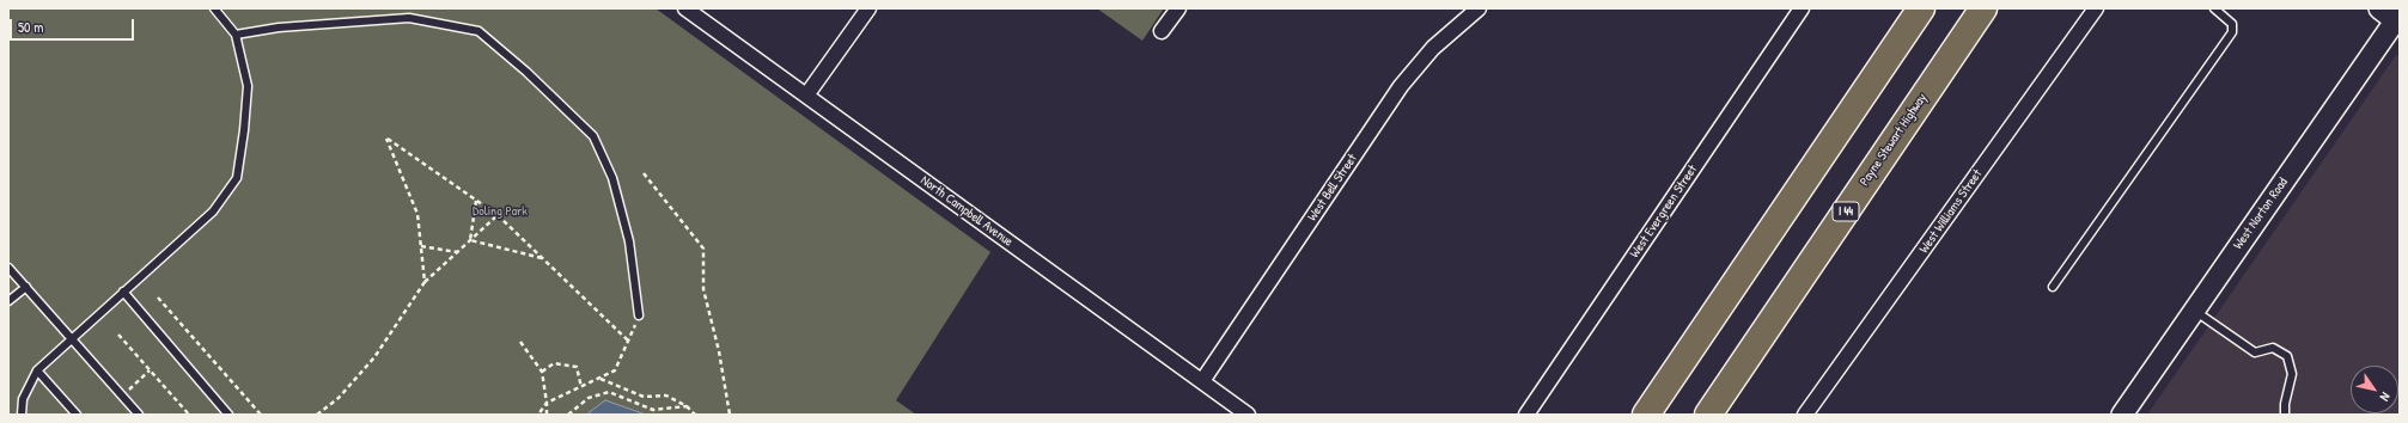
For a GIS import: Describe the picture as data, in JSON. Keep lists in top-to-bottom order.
{
  "streets": {
    "highway": ["Payne Stewart Highway", "I 44"],
    "main road": ["West Norton Road"],
    "street": [
      "West Bell Street",
      "North Campbell Avenue",
      "West Evergreen Street",
      "West Williams Street"
    ]
  },
  "crossings": [
    ["West Bell Street", "North Campbell Avenue"]
  ],
  "parks": ["Doling Park"],
  "scale_bar": "50 m",
  "north": "bottom right"
}
